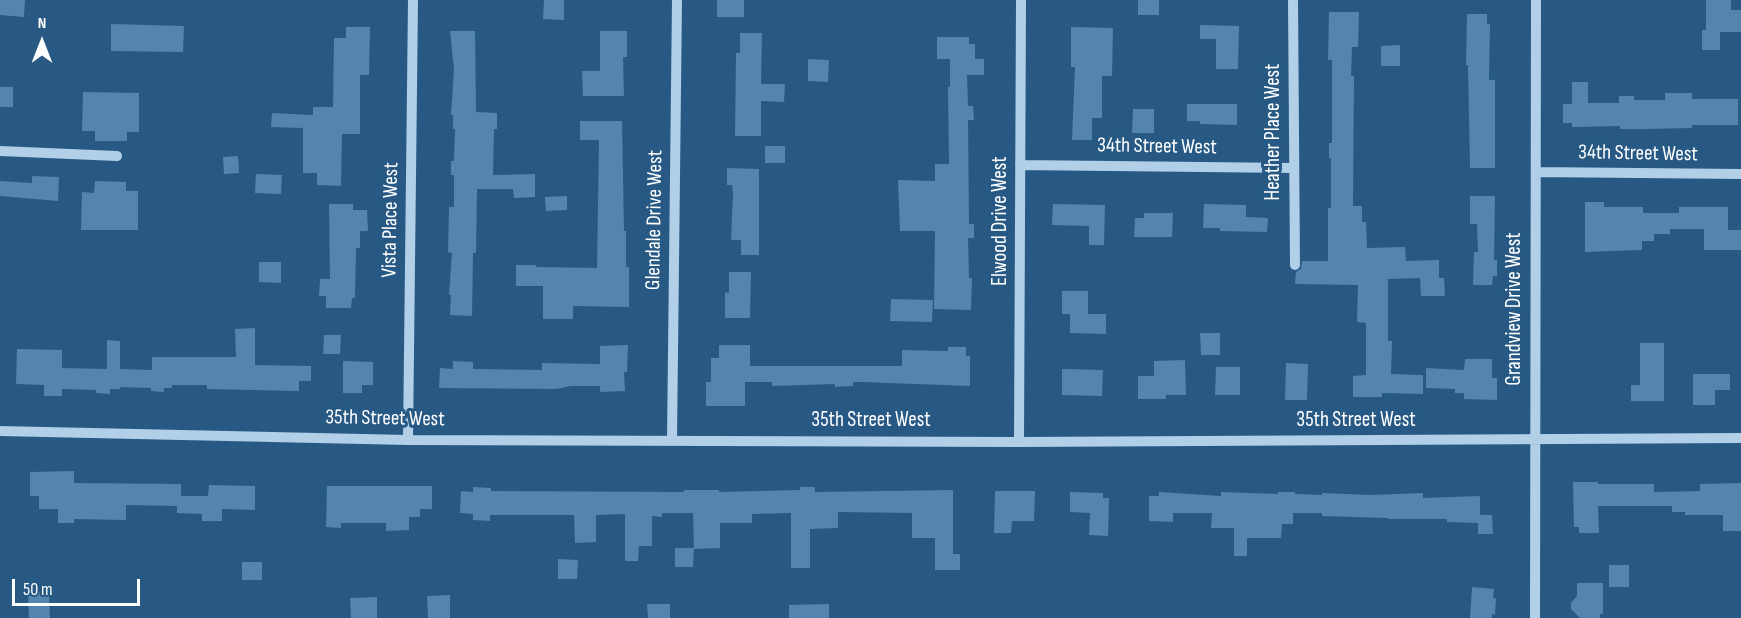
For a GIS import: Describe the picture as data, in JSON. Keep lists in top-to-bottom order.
{
  "streets": {
    "street": [
      "Heather Place West",
      "34th Street West",
      "Vista Place West",
      "Glendale Drive West",
      "Elwood Drive West",
      "Grandview Drive West",
      "35th Street West"
    ]
  },
  "crossings": [
    ["Heather Place West", "34th Street West"],
    ["34th Street West", "Elwood Drive West"],
    ["34th Street West", "Grandview Drive West"],
    ["Vista Place West", "35th Street West"],
    ["Glendale Drive West", "35th Street West"],
    ["Elwood Drive West", "35th Street West"],
    ["Grandview Drive West", "35th Street West"]
  ],
  "scale_bar": "50 m",
  "north": "top"
}
